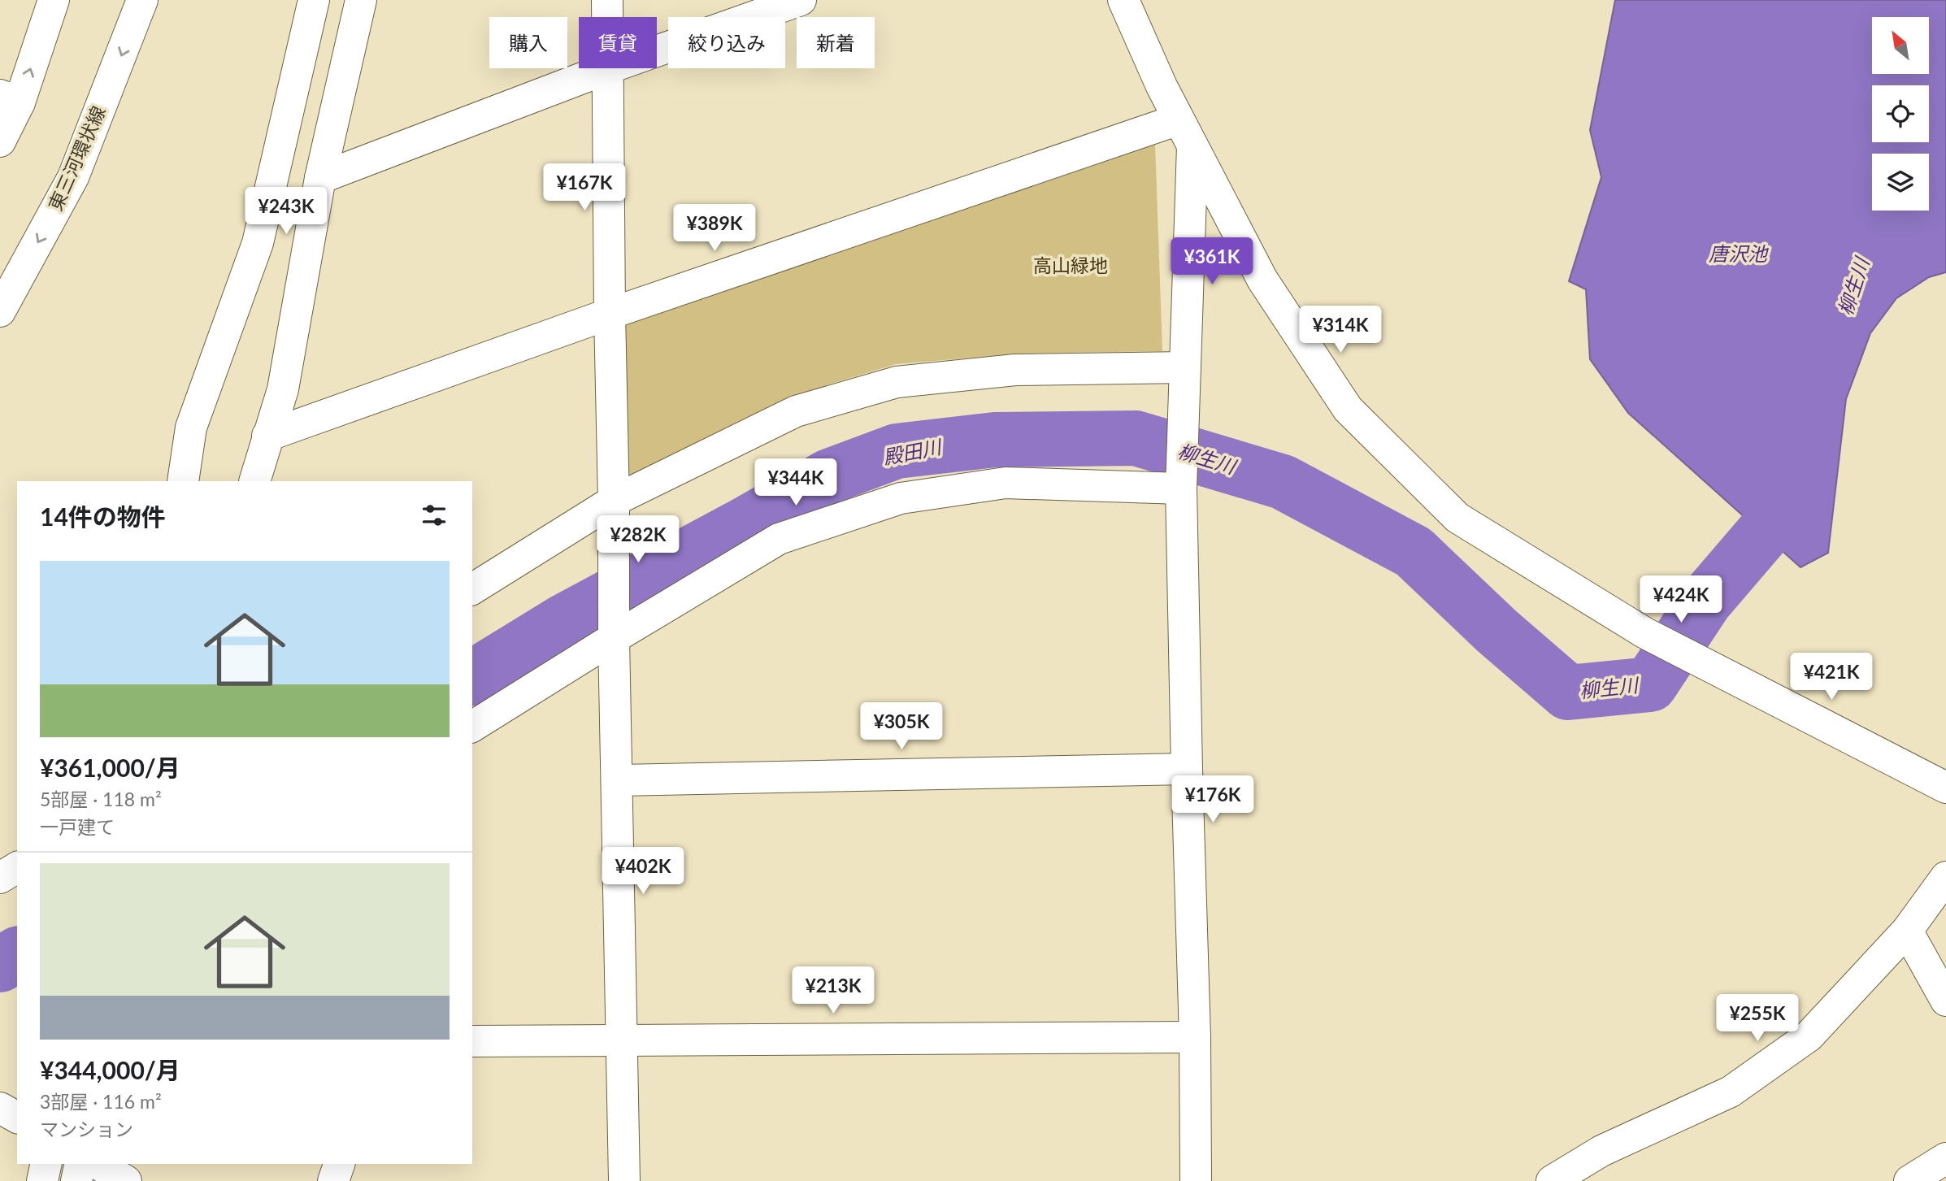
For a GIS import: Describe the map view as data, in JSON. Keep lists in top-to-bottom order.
{
  "streets": {
    "street": ["東三河環状線"]
  },
  "water": ["唐沢池", "柳生川", "殿田川"],
  "parks": ["高山緑地"],
  "north": "top left",
  "page": {
    "chip": [
      "購入",
      "賃貸",
      "絞り込み",
      "新着"
    ],
    "price": [
      "¥167K",
      "¥243K",
      "¥389K",
      "¥361K",
      "¥314K",
      "¥344K",
      "¥282K",
      "¥424K",
      "¥421K",
      "¥305K",
      "¥176K",
      "¥402K",
      "¥213K",
      "¥255K"
    ],
    "heading": "14件の物件",
    "list": [
      {
        "name": "¥361,000/月",
        "note": "5部屋 · 118 m² · 一戸建て"
      },
      {
        "name": "¥344,000/月",
        "note": "3部屋 · 116 m² · マンション"
      }
    ]
  }
}
